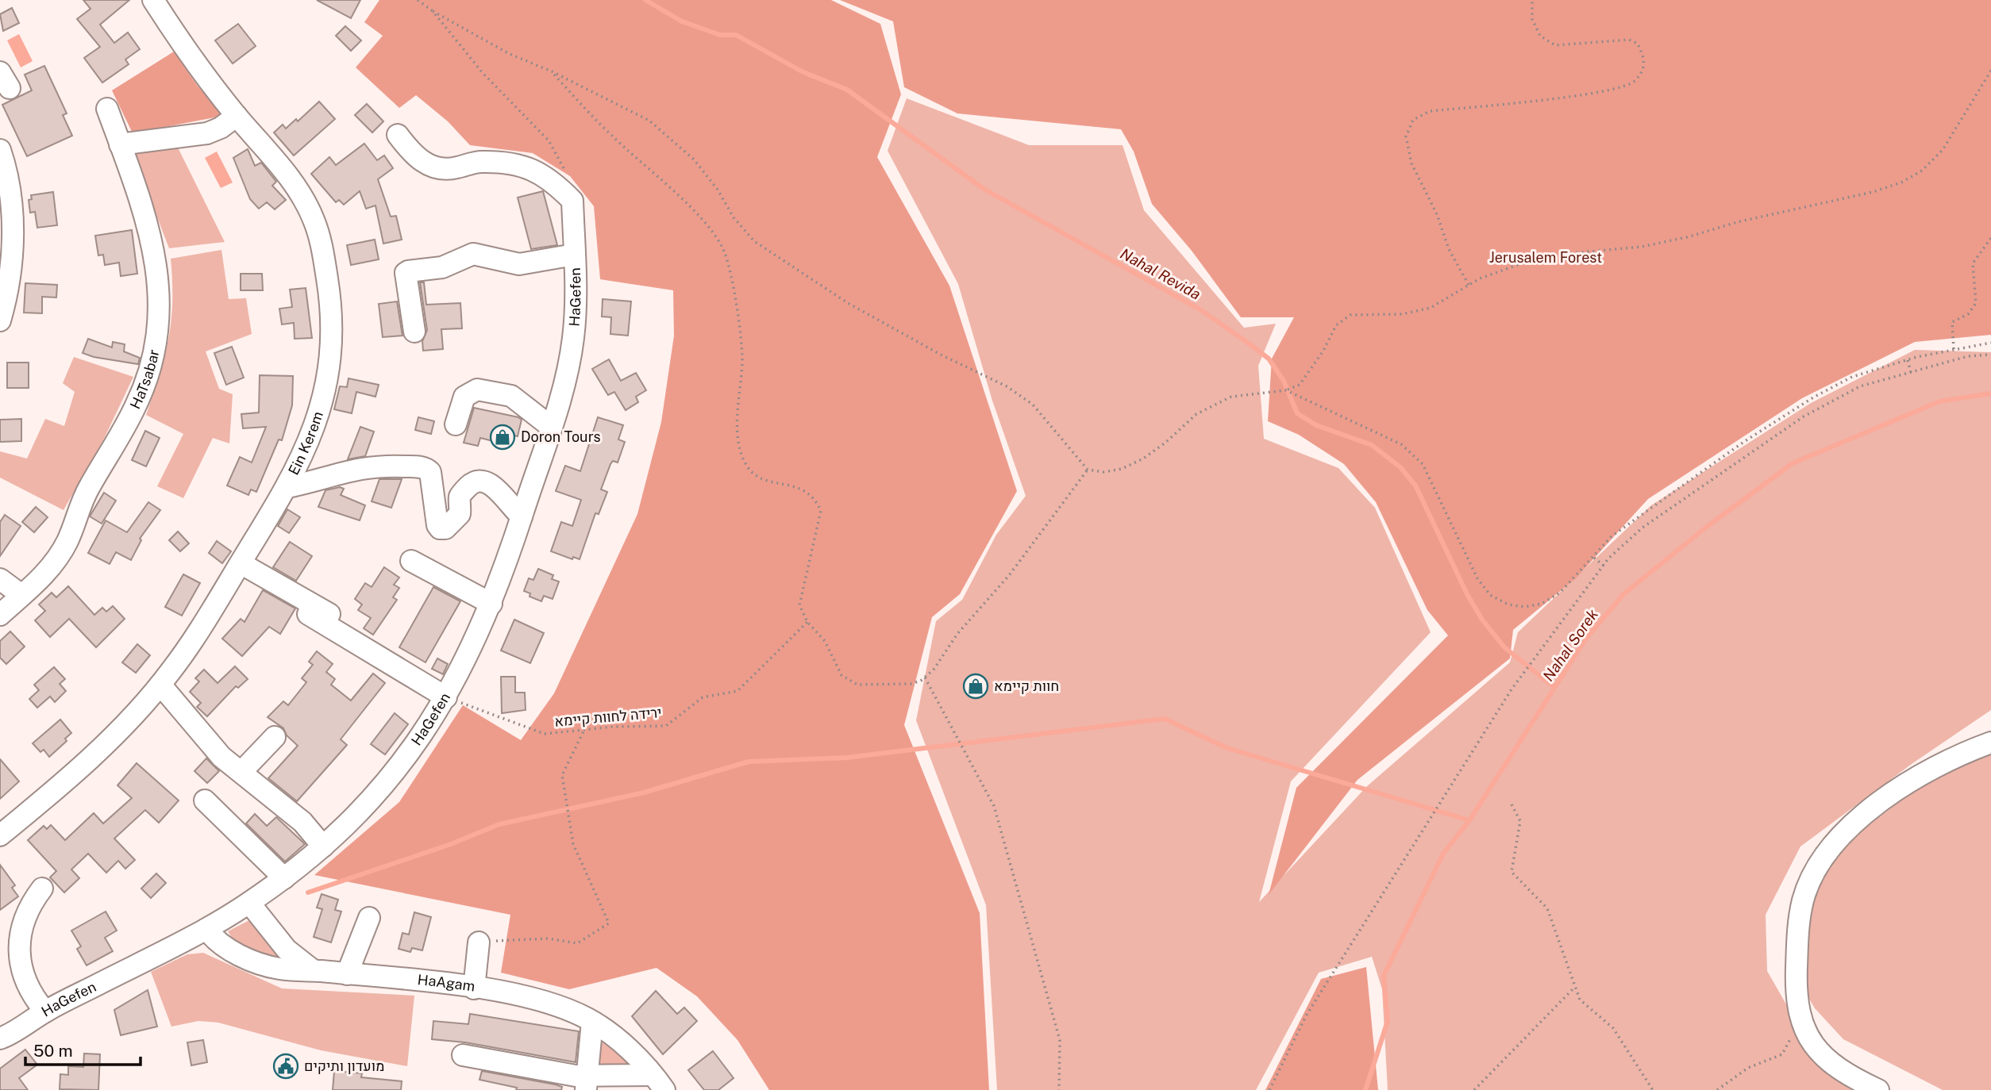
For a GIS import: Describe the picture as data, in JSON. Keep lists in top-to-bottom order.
{
  "streets": {
    "street": [
      "HaGefen",
      "HaTsabar",
      "Ein Kerem",
      "HaAgam"
    ],
    "path": ["ירידה לחוות קיימא"]
  },
  "crossings": [
    ["HaGefen", "ירידה לחוות קיימא"],
    ["HaGefen", "HaAgam"]
  ],
  "water": ["Nahal Revida", "Nahal Sorek"],
  "parks": ["Jerusalem Forest"],
  "places": {
    "shop": ["Doron Tours", "חוות קיימא"],
    "public building": ["מועדון ותיקים"]
  },
  "scale_bar": "50 m"
}
